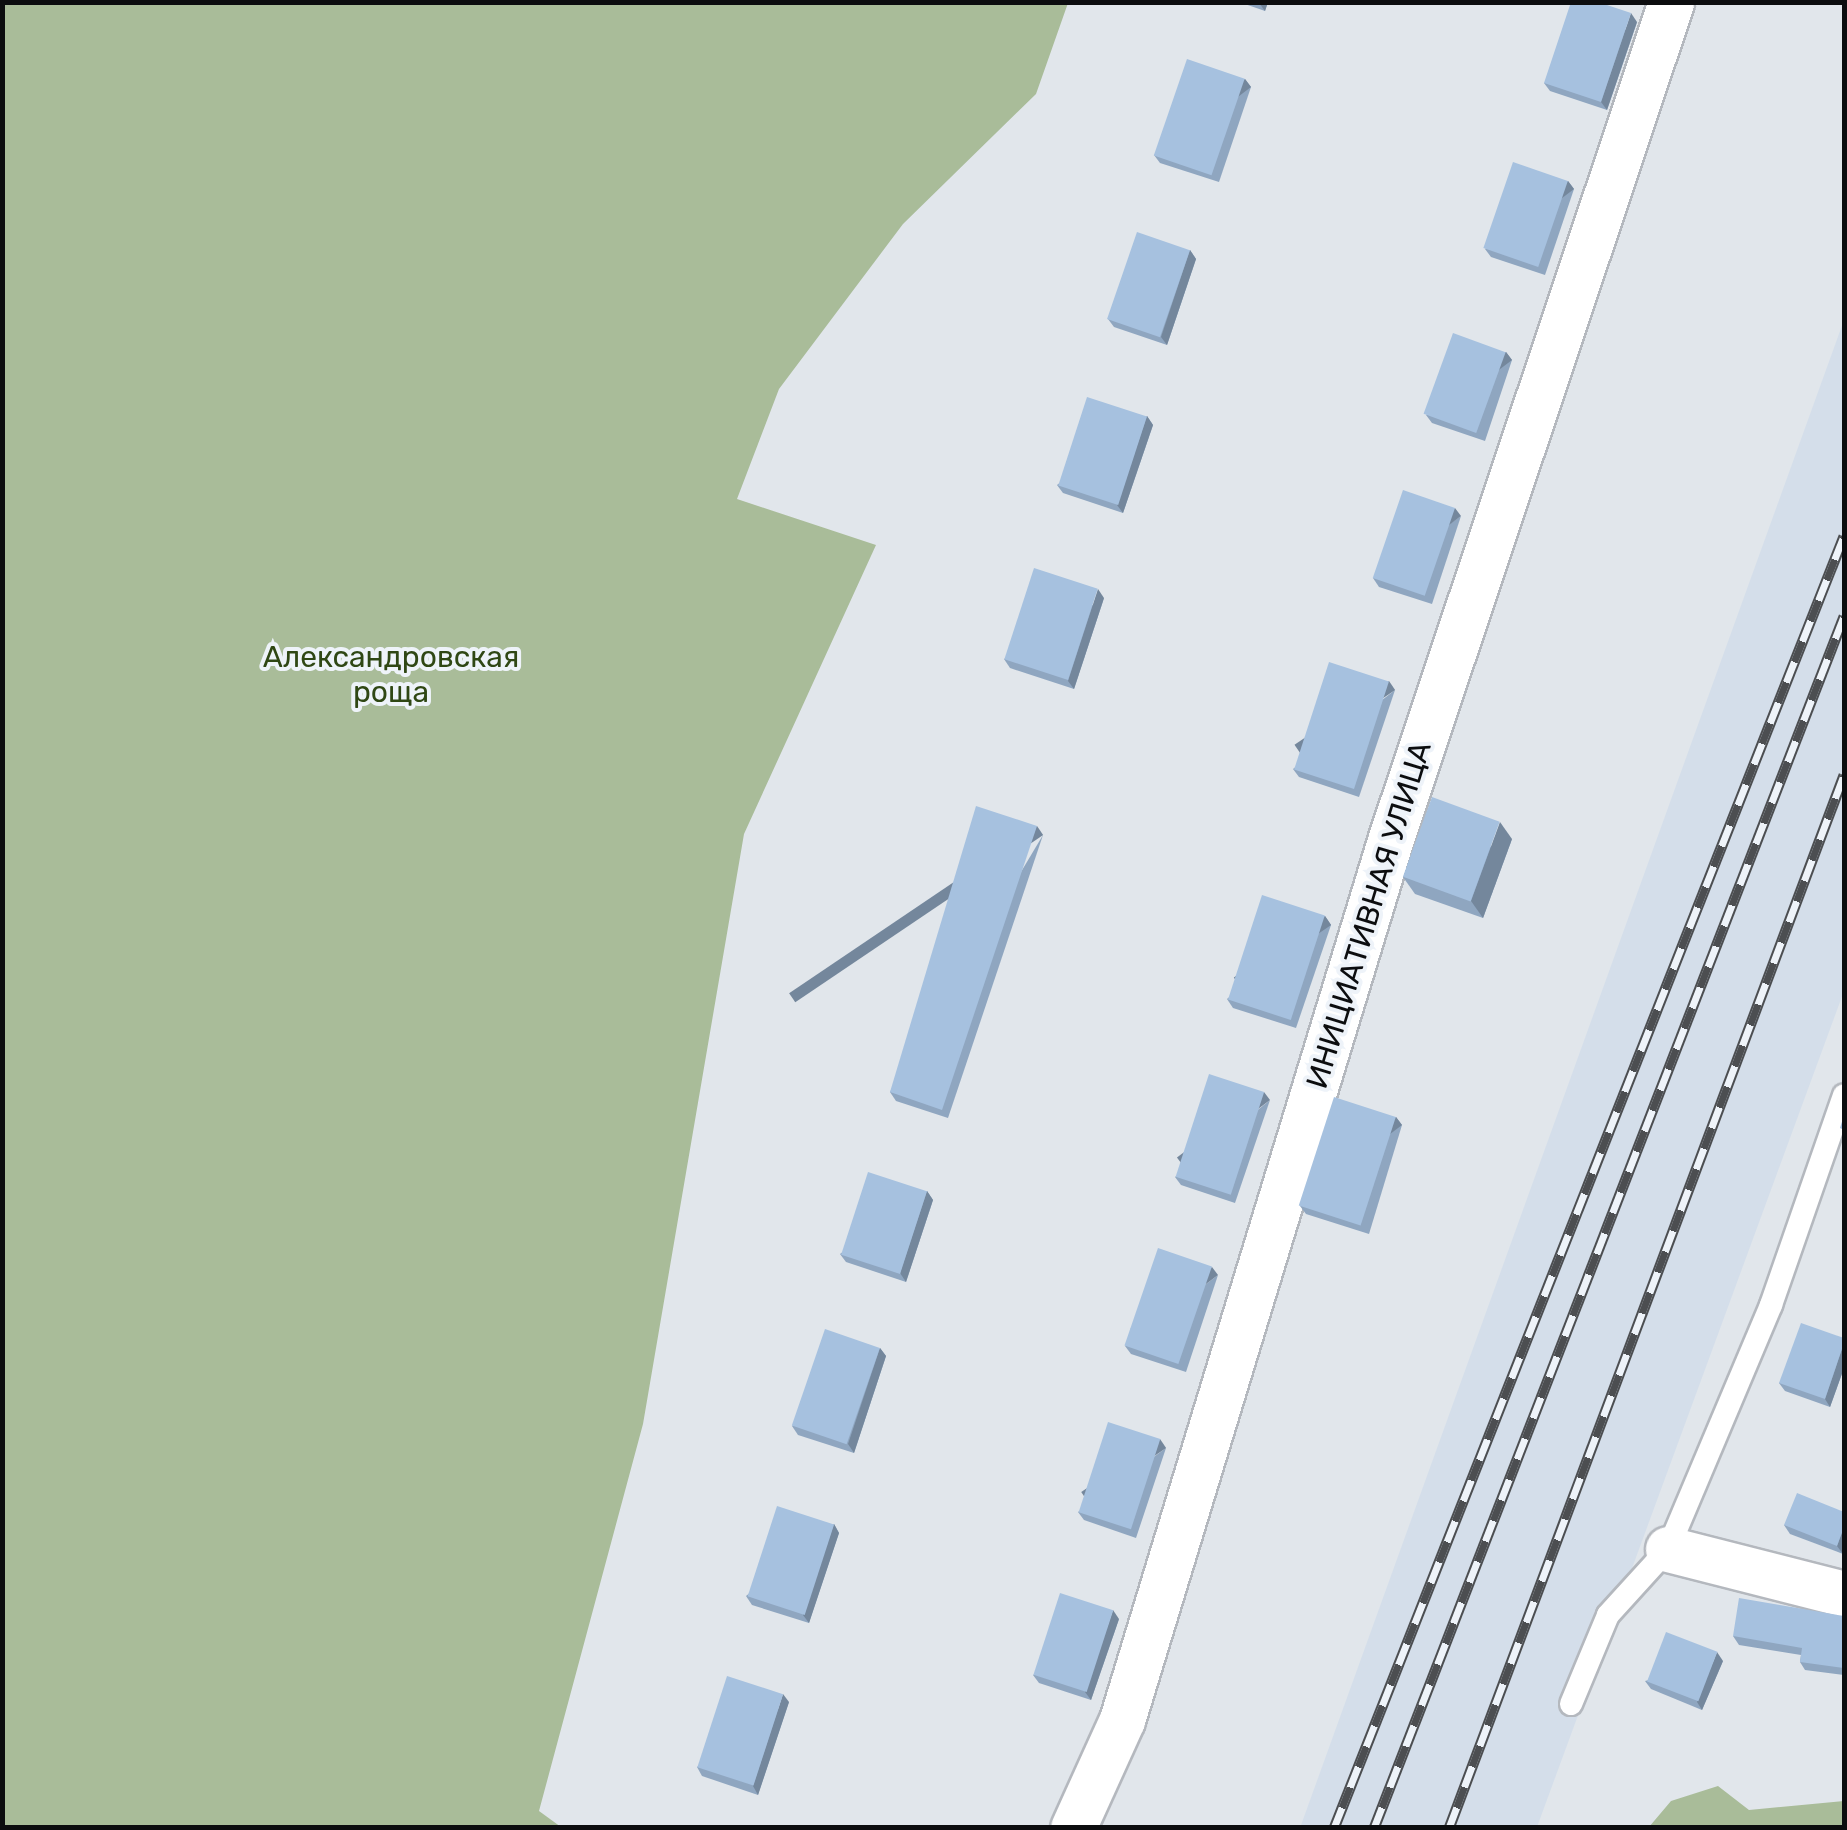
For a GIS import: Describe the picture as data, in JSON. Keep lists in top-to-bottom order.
{
  "streets": {
    "street": ["ИНИЦИАТИВНАЯ УЛИЦА"]
  },
  "parks": ["Александровская роща"]
}
